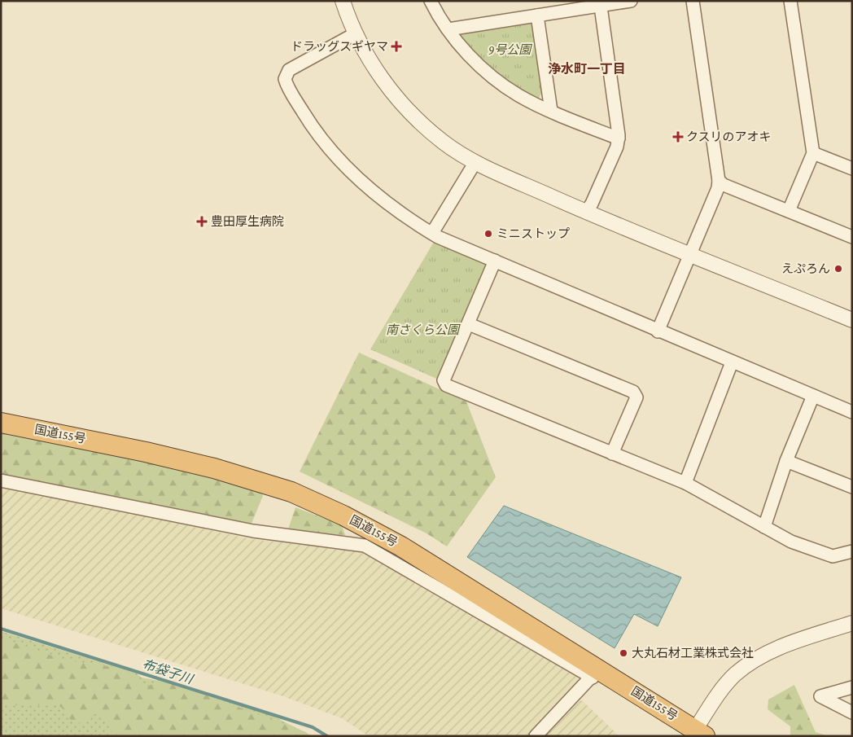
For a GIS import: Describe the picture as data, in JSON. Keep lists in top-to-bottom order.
{
  "streets": {
    "highway": ["国道155号"]
  },
  "districts": ["浄水町一丁目"],
  "water": ["布袋子川"],
  "parks": ["9号公園", "南さくら公園"],
  "places": {
    "health": ["ドラッグスギヤマ", "クスリのアオキ", "豊田厚生病院"],
    "other": ["ミニストップ", "えぷろん", "大丸石材工業株式会社"]
  }
}
